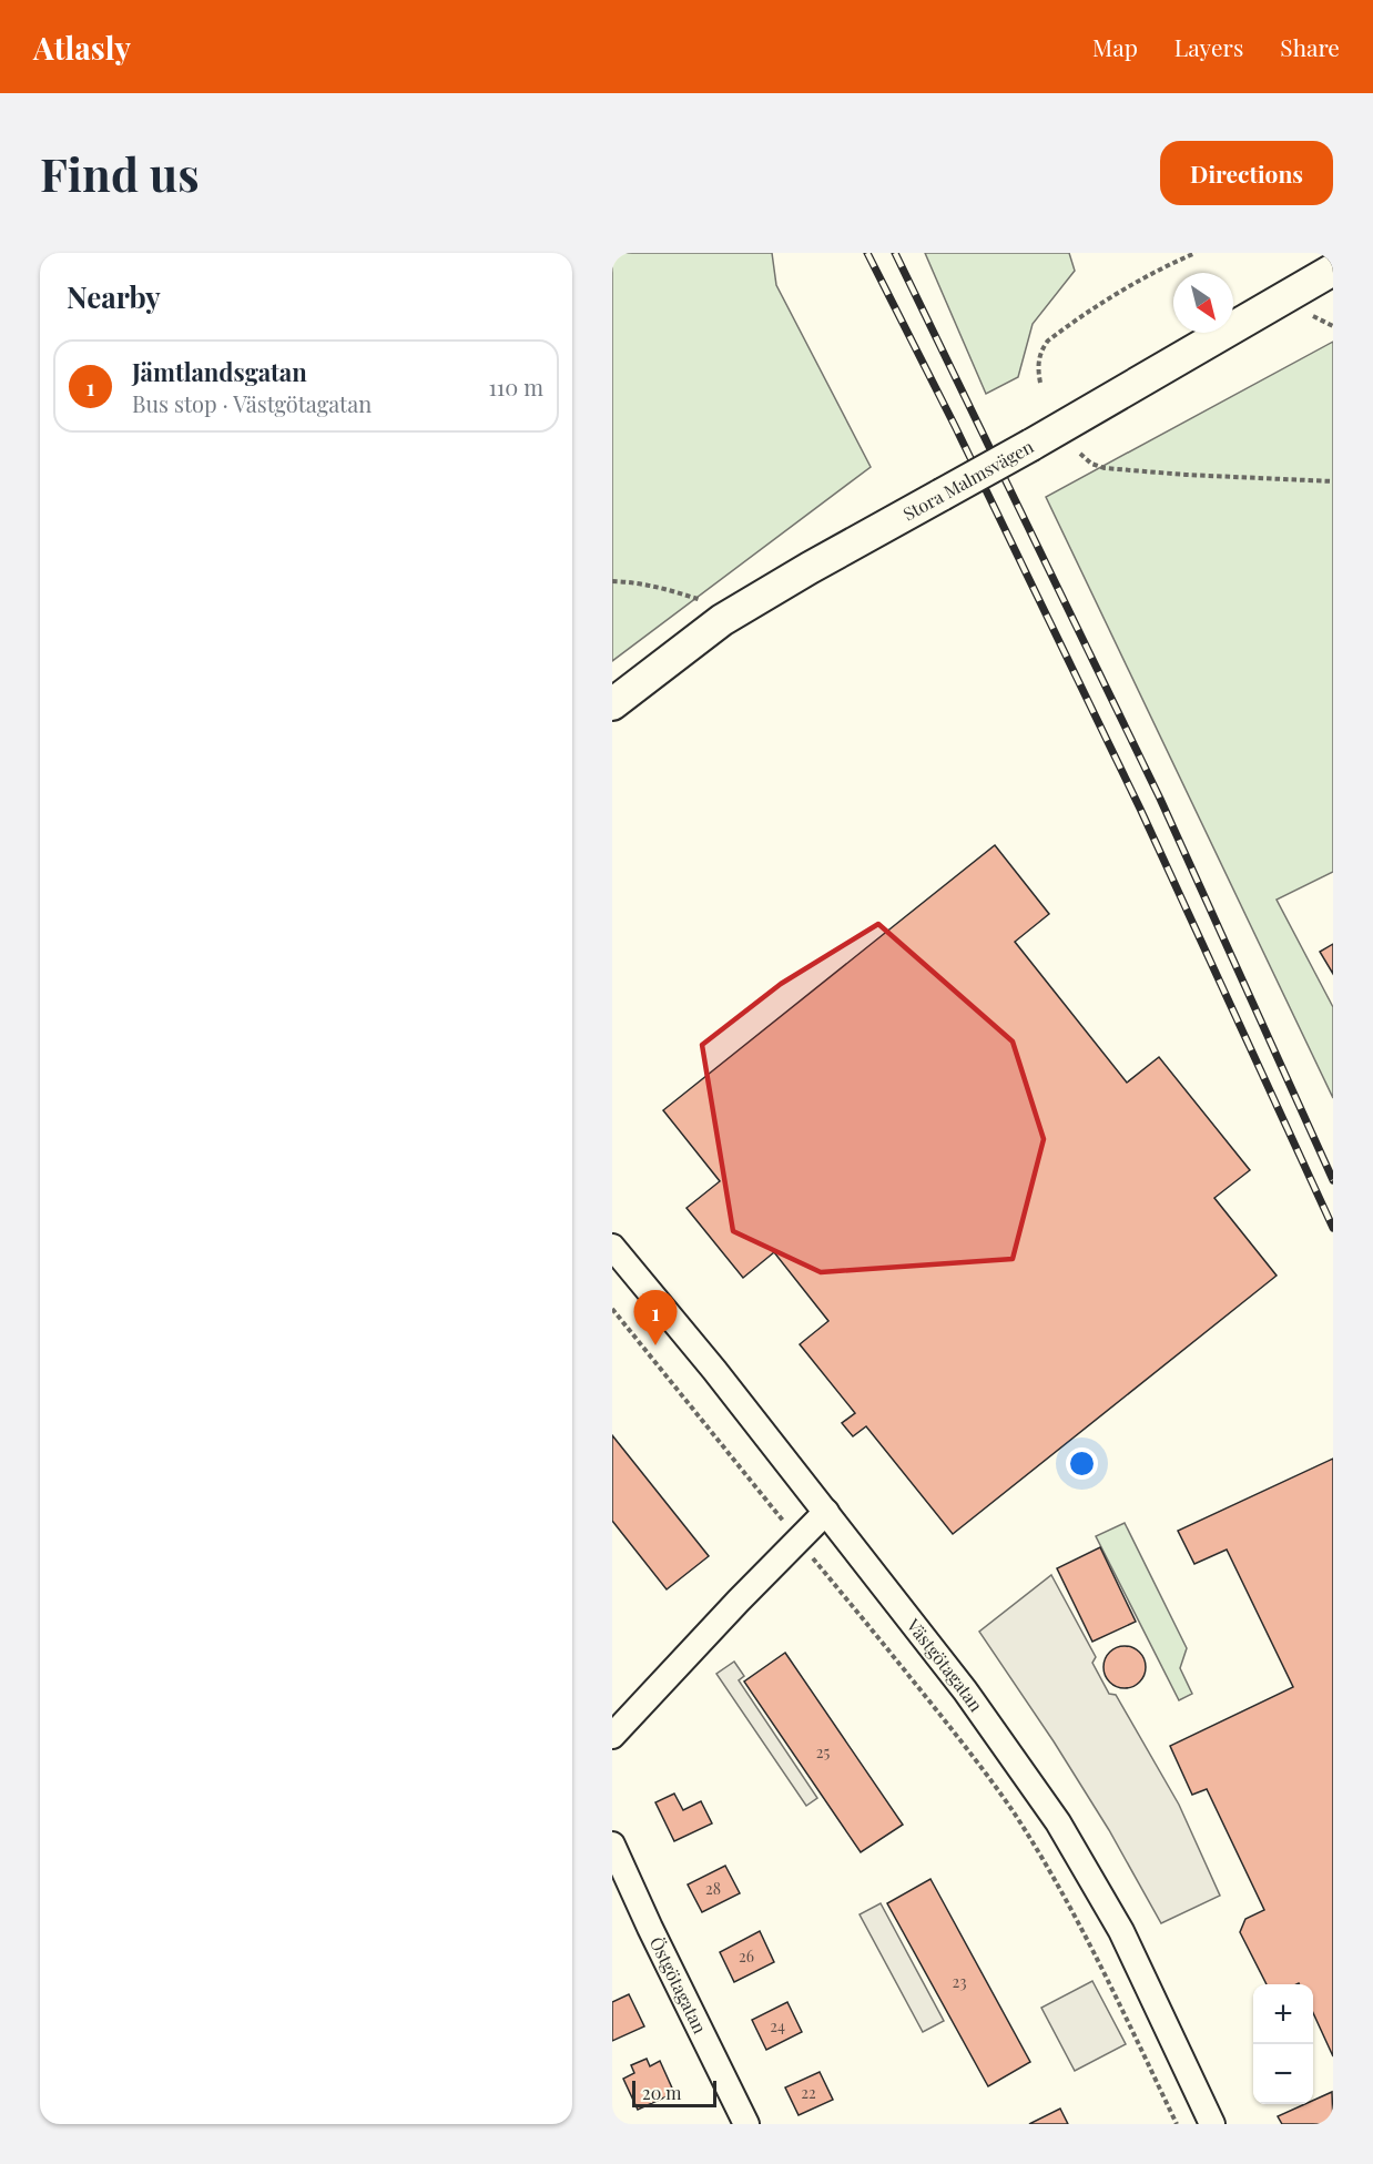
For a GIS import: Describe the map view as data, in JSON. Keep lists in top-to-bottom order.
{
  "streets": {
    "street": ["Stora Malmsvägen", "Västgötagatan", "Östgötagatan"]
  },
  "house_numbers": [
    "25",
    "28",
    "26",
    "23",
    "24",
    "22"
  ],
  "scale_bar": "20 m",
  "north": "bottom right",
  "page": {
    "header": "Atlasly",
    "nav": ["Map", "Layers", "Share"],
    "buttons": "Directions",
    "title": "Find us",
    "heading": "Nearby",
    "list": [
      {
        "mark": "1",
        "name": "Jämtlandsgatan",
        "note": "Bus stop · Västgötagatan",
        "value": "110 m"
      }
    ],
    "pins": "1",
    "map_buttons": ["+", "−"],
    "scale": "20 m"
  }
}
